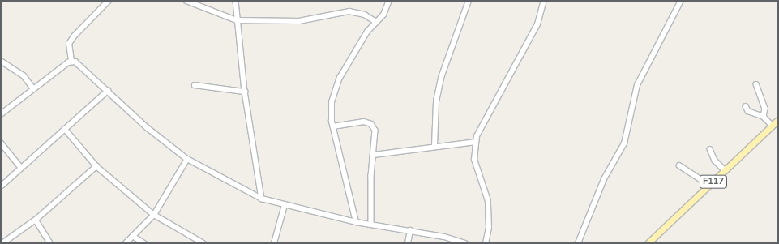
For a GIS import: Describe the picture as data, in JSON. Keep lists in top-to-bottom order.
{
  "streets": {
    "main road": ["F117"]
  }
}
